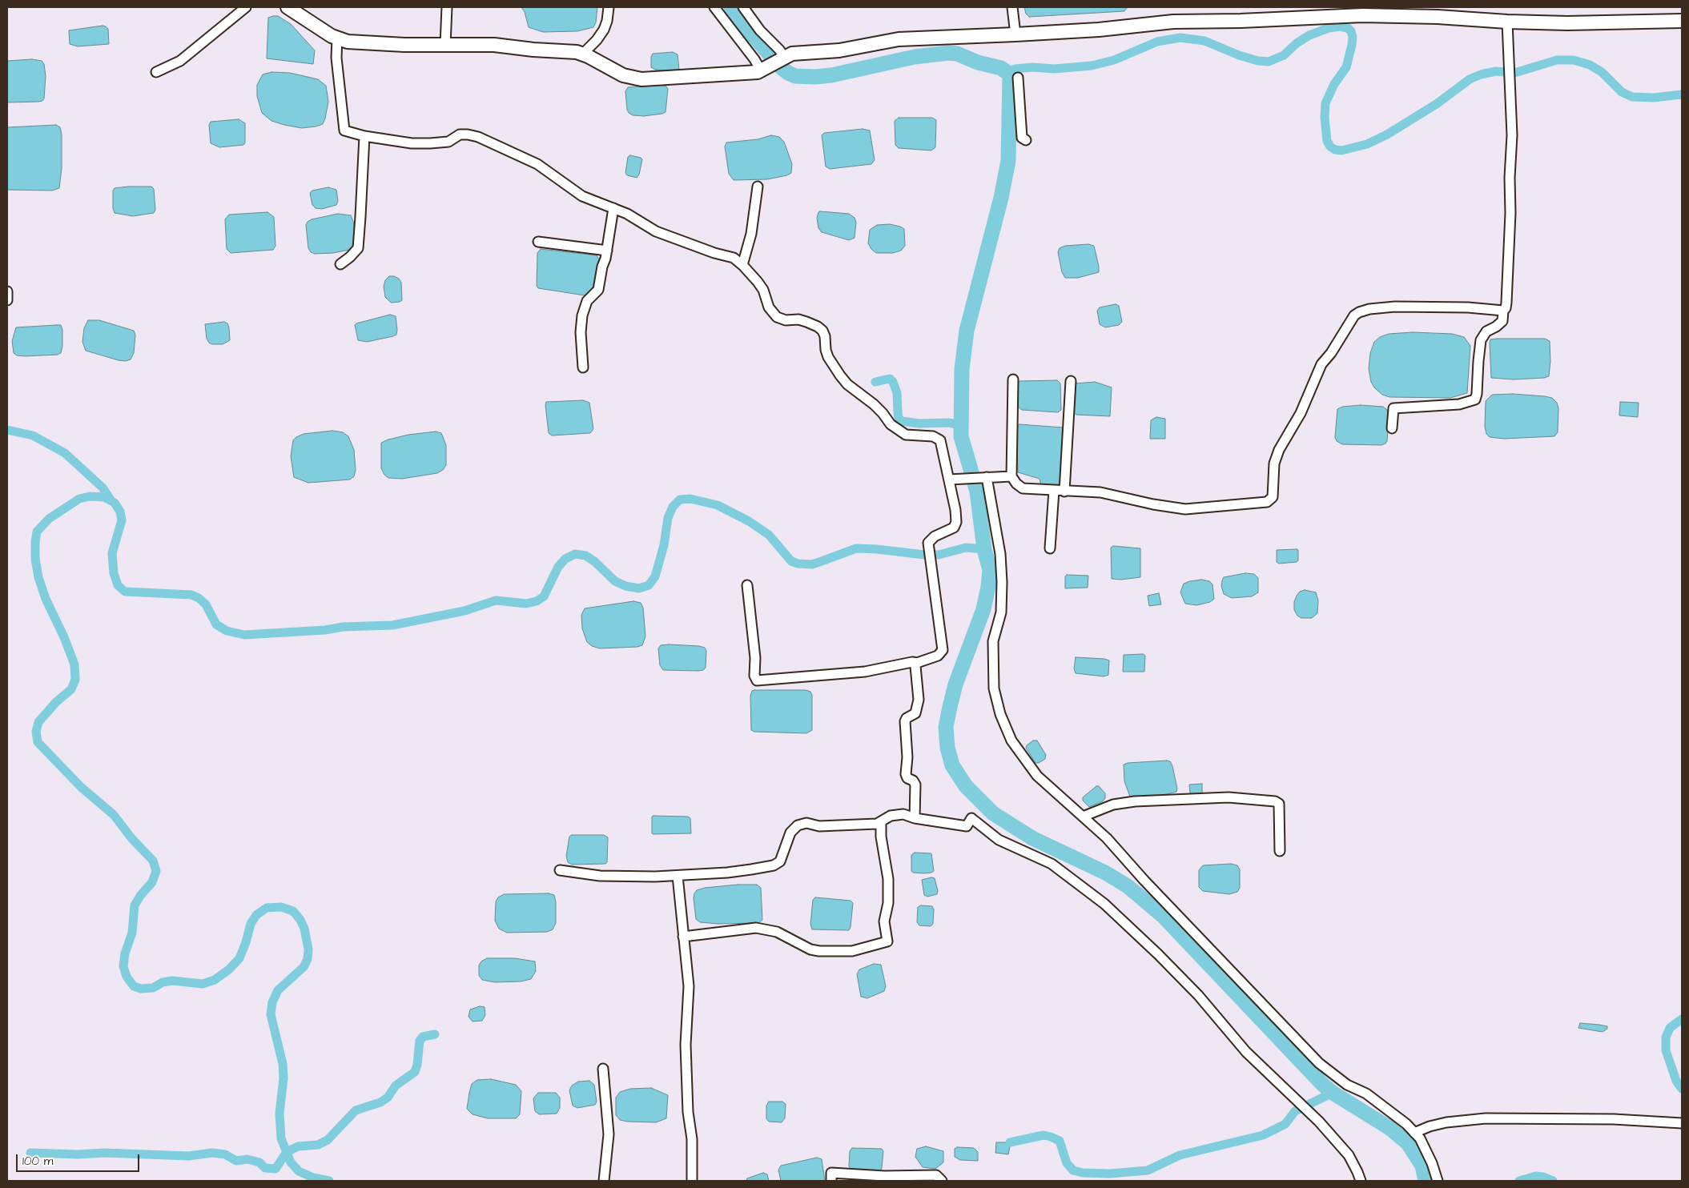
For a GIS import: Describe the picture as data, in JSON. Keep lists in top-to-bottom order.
{
  "scale_bar": "100 m"
}
